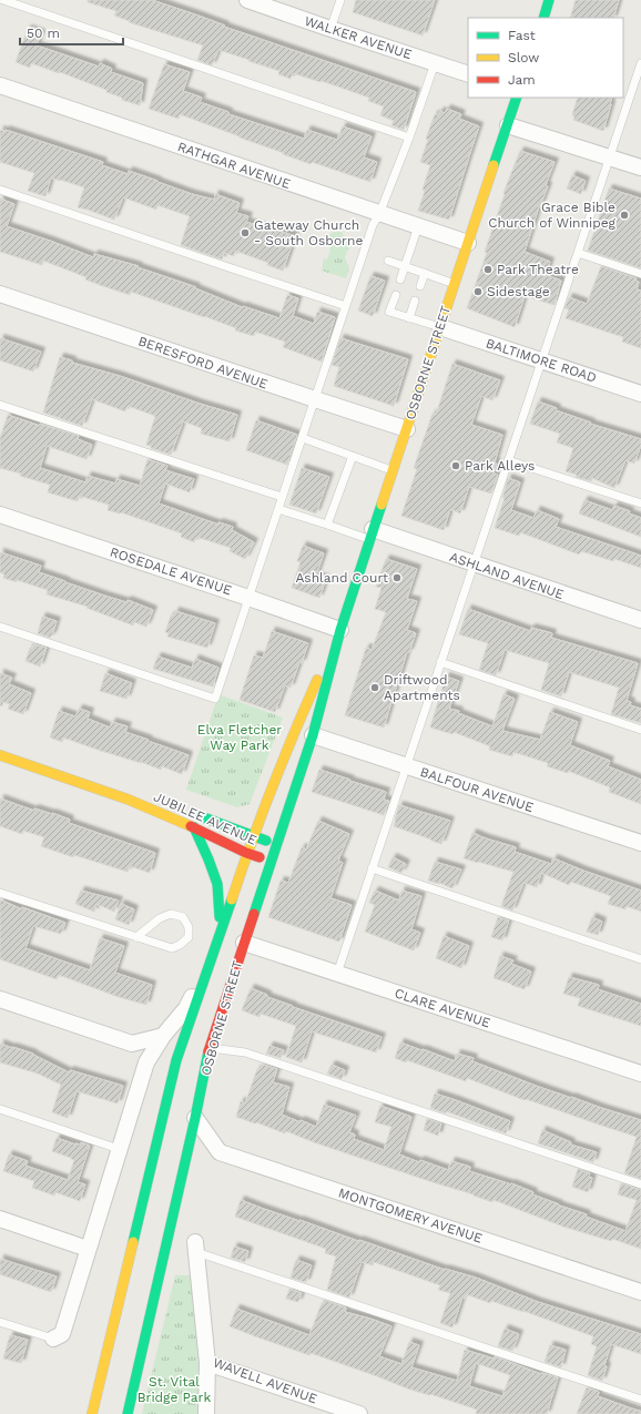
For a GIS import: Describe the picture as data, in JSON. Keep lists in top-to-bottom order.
{
  "streets": {
    "main road": ["OSBORNE STREET", "JUBILEE AVENUE"],
    "street": [
      "WALKER AVENUE",
      "RATHGAR AVENUE",
      "BALTIMORE ROAD",
      "BERESFORD AVENUE",
      "ROSEDALE AVENUE",
      "ASHLAND AVENUE",
      "BALFOUR AVENUE",
      "CLARE AVENUE",
      "MONTGOMERY AVENUE",
      "WAVELL AVENUE"
    ]
  },
  "crossings": [
    ["RATHGAR AVENUE", "OSBORNE STREET"],
    ["BALTIMORE ROAD", "OSBORNE STREET"],
    ["BERESFORD AVENUE", "OSBORNE STREET"],
    ["OSBORNE STREET", "ROSEDALE AVENUE"],
    ["OSBORNE STREET", "ASHLAND AVENUE"],
    ["OSBORNE STREET", "BALFOUR AVENUE"],
    ["OSBORNE STREET", "JUBILEE AVENUE"],
    ["OSBORNE STREET", "CLARE AVENUE"],
    ["OSBORNE STREET", "MONTGOMERY AVENUE"]
  ],
  "parks": ["Elva Fletcher Way Park", "St. Vital Bridge Park"],
  "places": [
    "Grace Bible Church of Winnipeg",
    "Gateway Church - South Osborne",
    "Park Theatre",
    "Sidestage",
    "Park Alleys",
    "Ashland Court",
    "Driftwood Apartments"
  ],
  "legend": ["Fast", "Slow", "Jam"],
  "scale_bar": "50 m"
}
